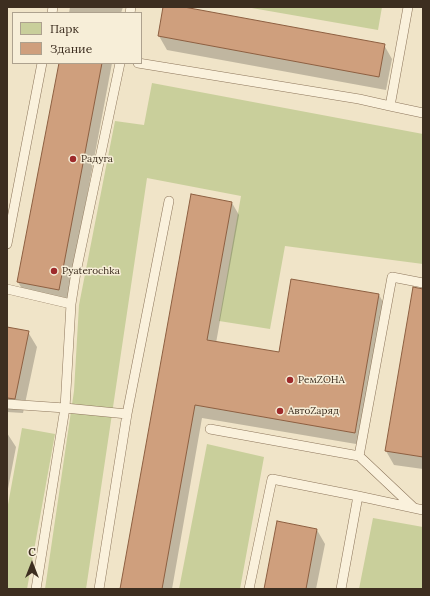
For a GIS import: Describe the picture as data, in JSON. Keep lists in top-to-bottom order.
{
  "places": [
    "Радуга",
    "Pyaterochka",
    "РемZОНА",
    "АвтоZаряд"
  ],
  "legend": ["Парк", "Здание"],
  "north": "top"
}
